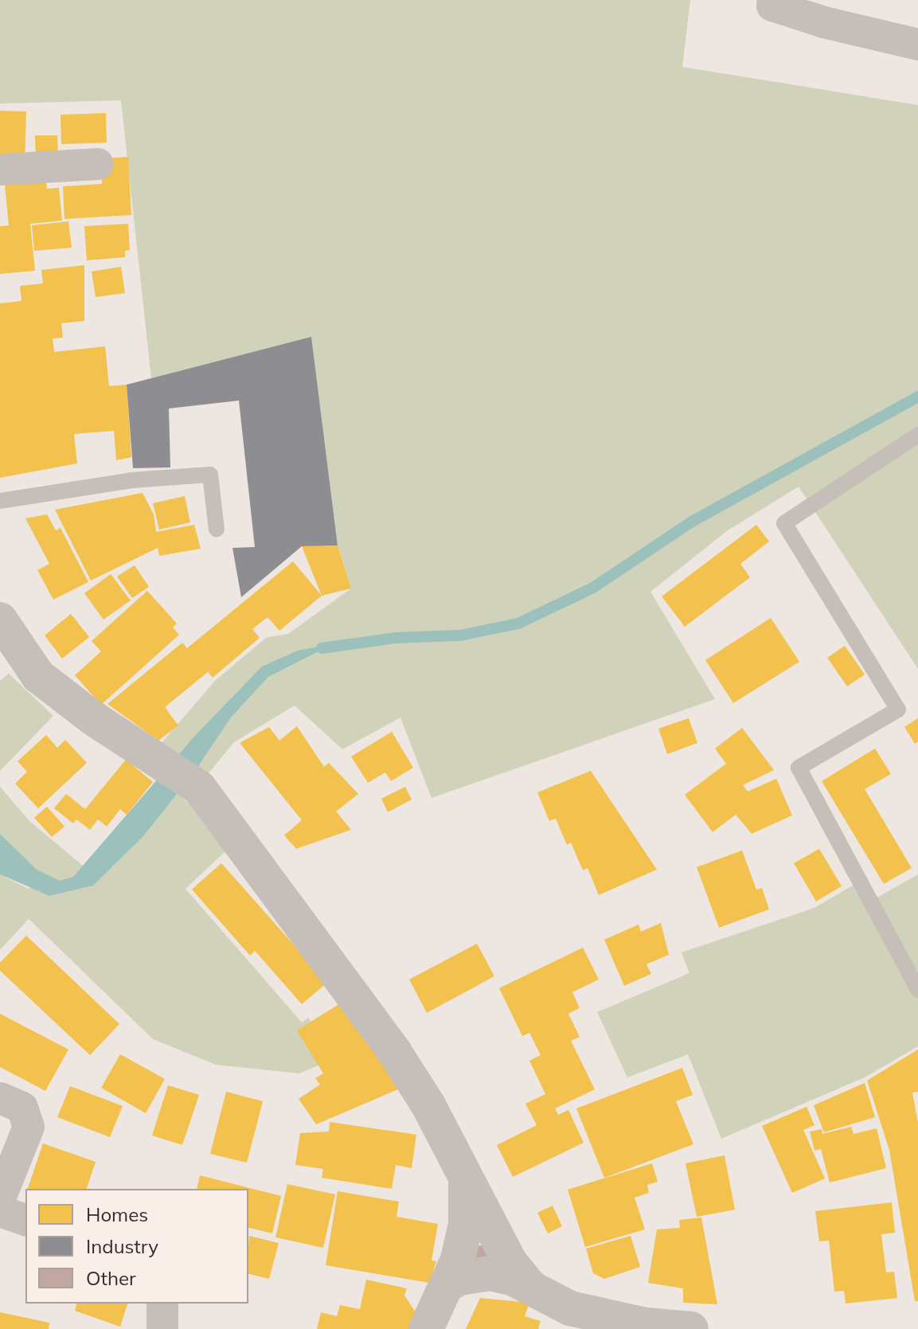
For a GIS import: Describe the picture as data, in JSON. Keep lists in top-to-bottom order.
{
  "legend": ["Homes", "Industry", "Other"]
}
